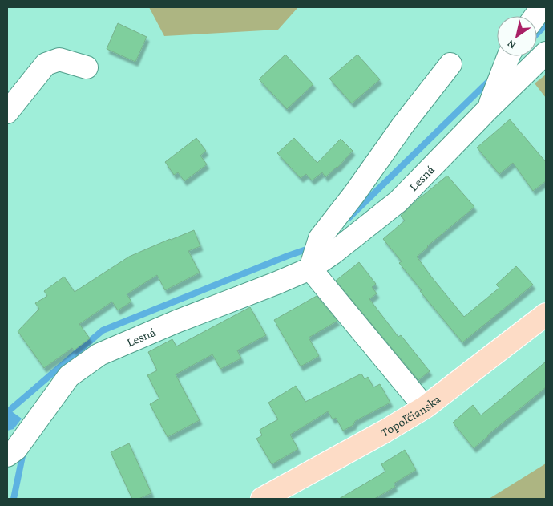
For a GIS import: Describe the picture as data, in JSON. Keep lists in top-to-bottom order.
{
  "streets": {
    "main road": ["Topoľčianska"],
    "street": ["Lesná"]
  },
  "north": "bottom left"
}
